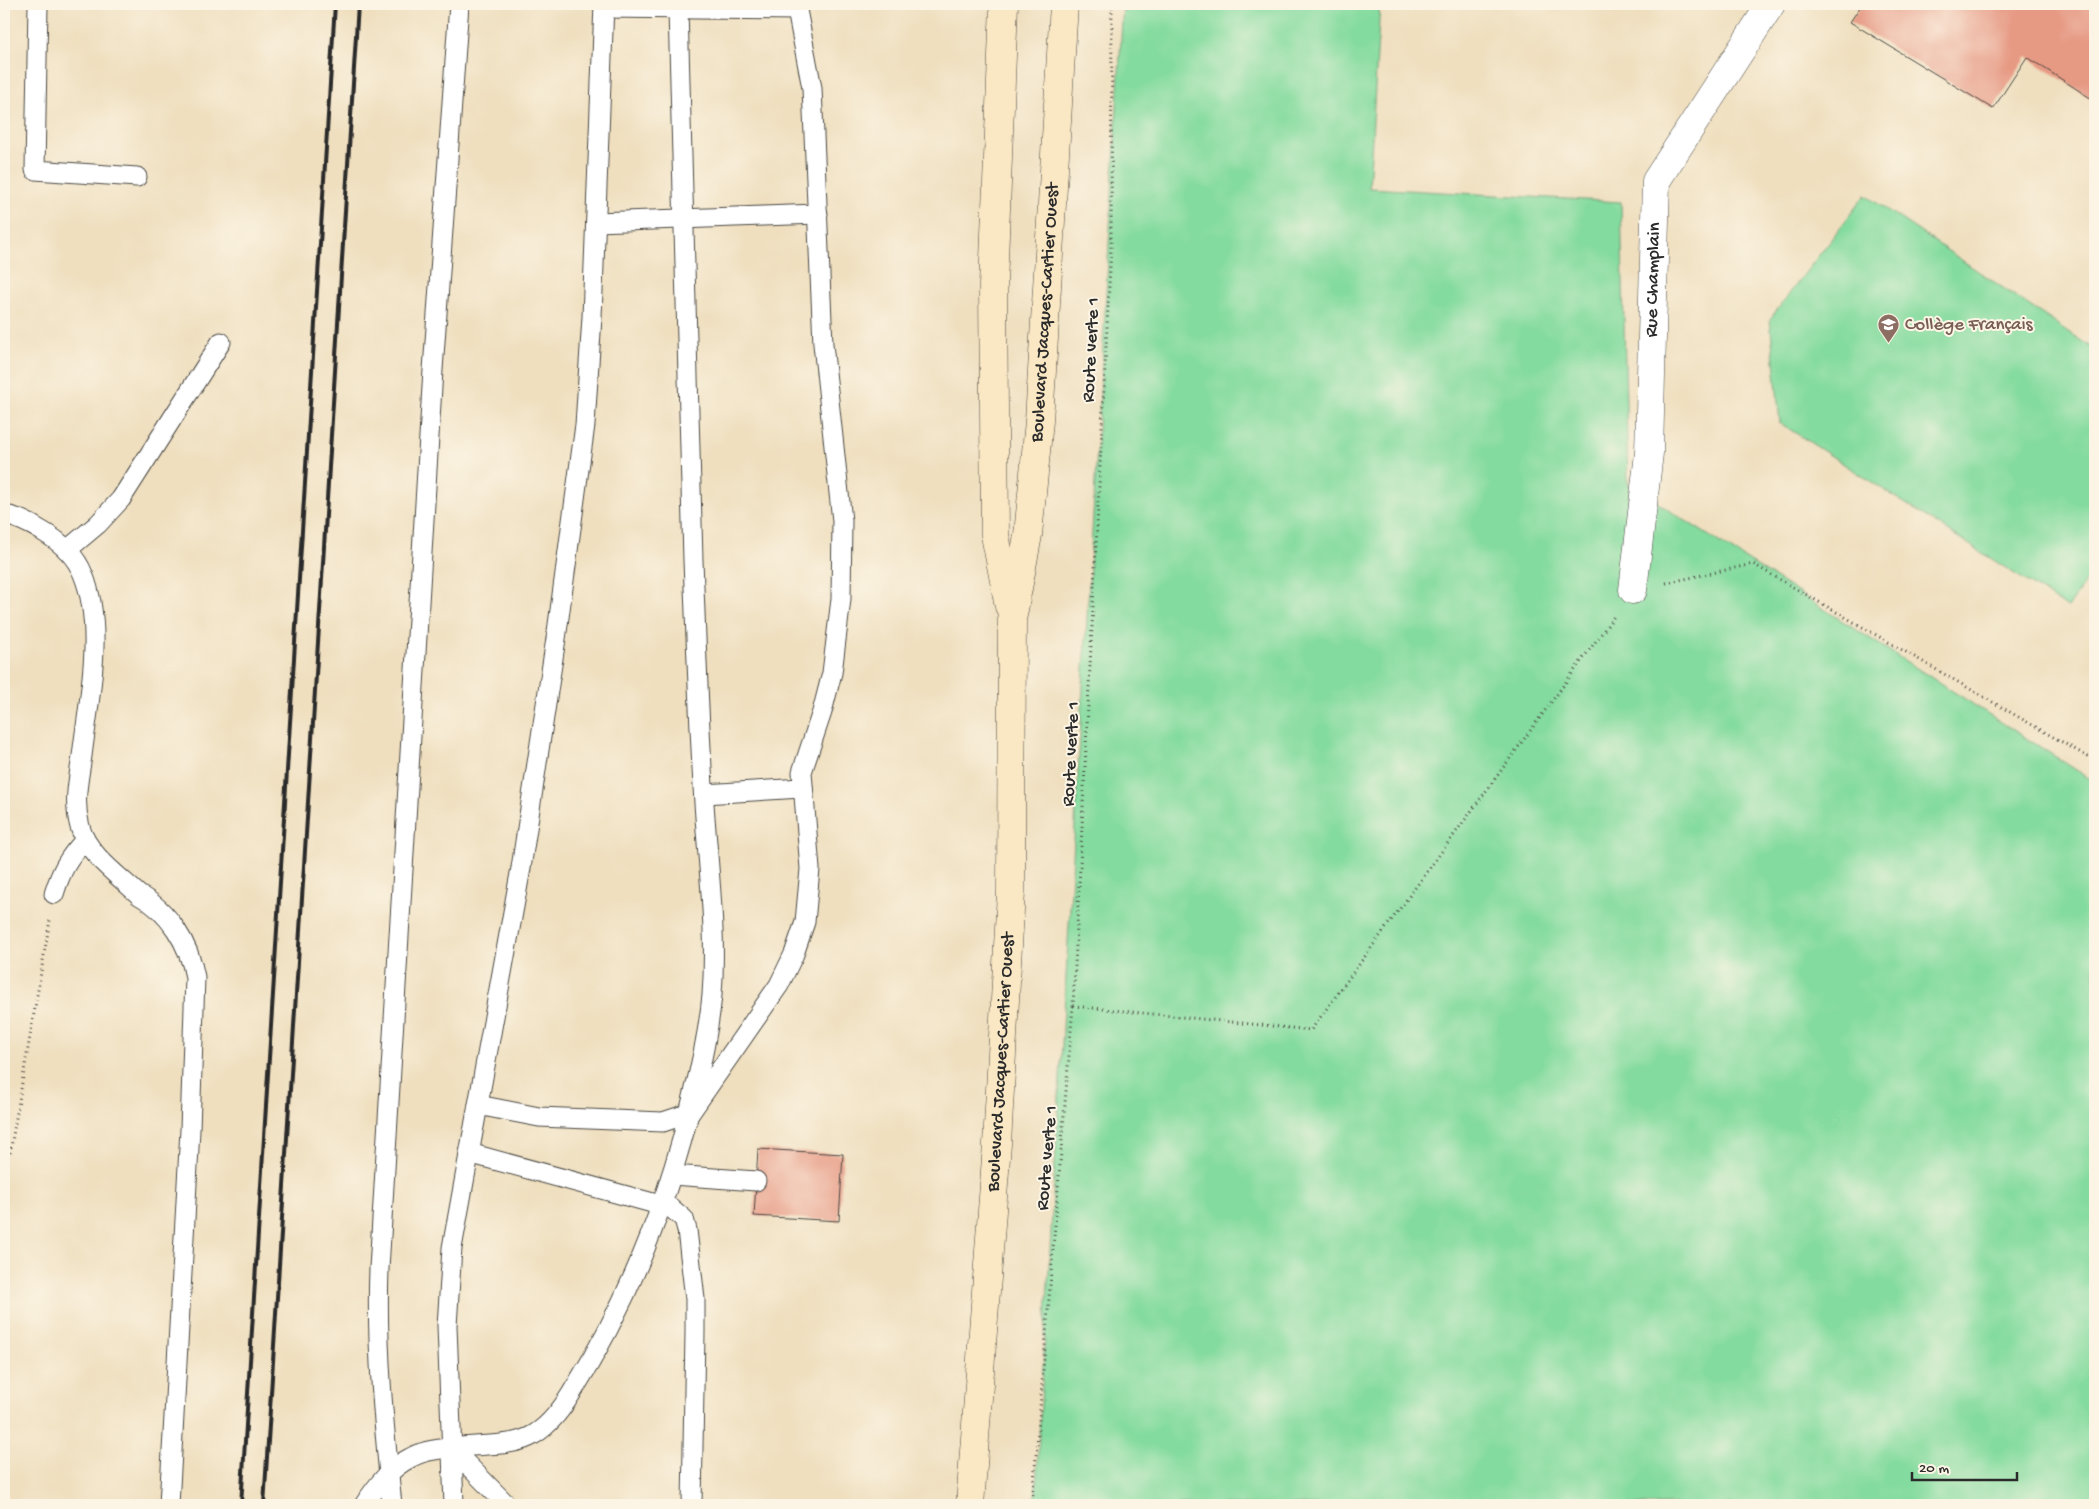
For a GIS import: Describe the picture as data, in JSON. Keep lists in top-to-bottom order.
{
  "streets": {
    "main road": ["Boulevard Jacques-Cartier Ouest"],
    "street": ["Rue Champlain"],
    "path": ["Route verte 1"]
  },
  "places": {
    "school or university": ["Collège Français"]
  },
  "scale_bar": "20 m"
}
